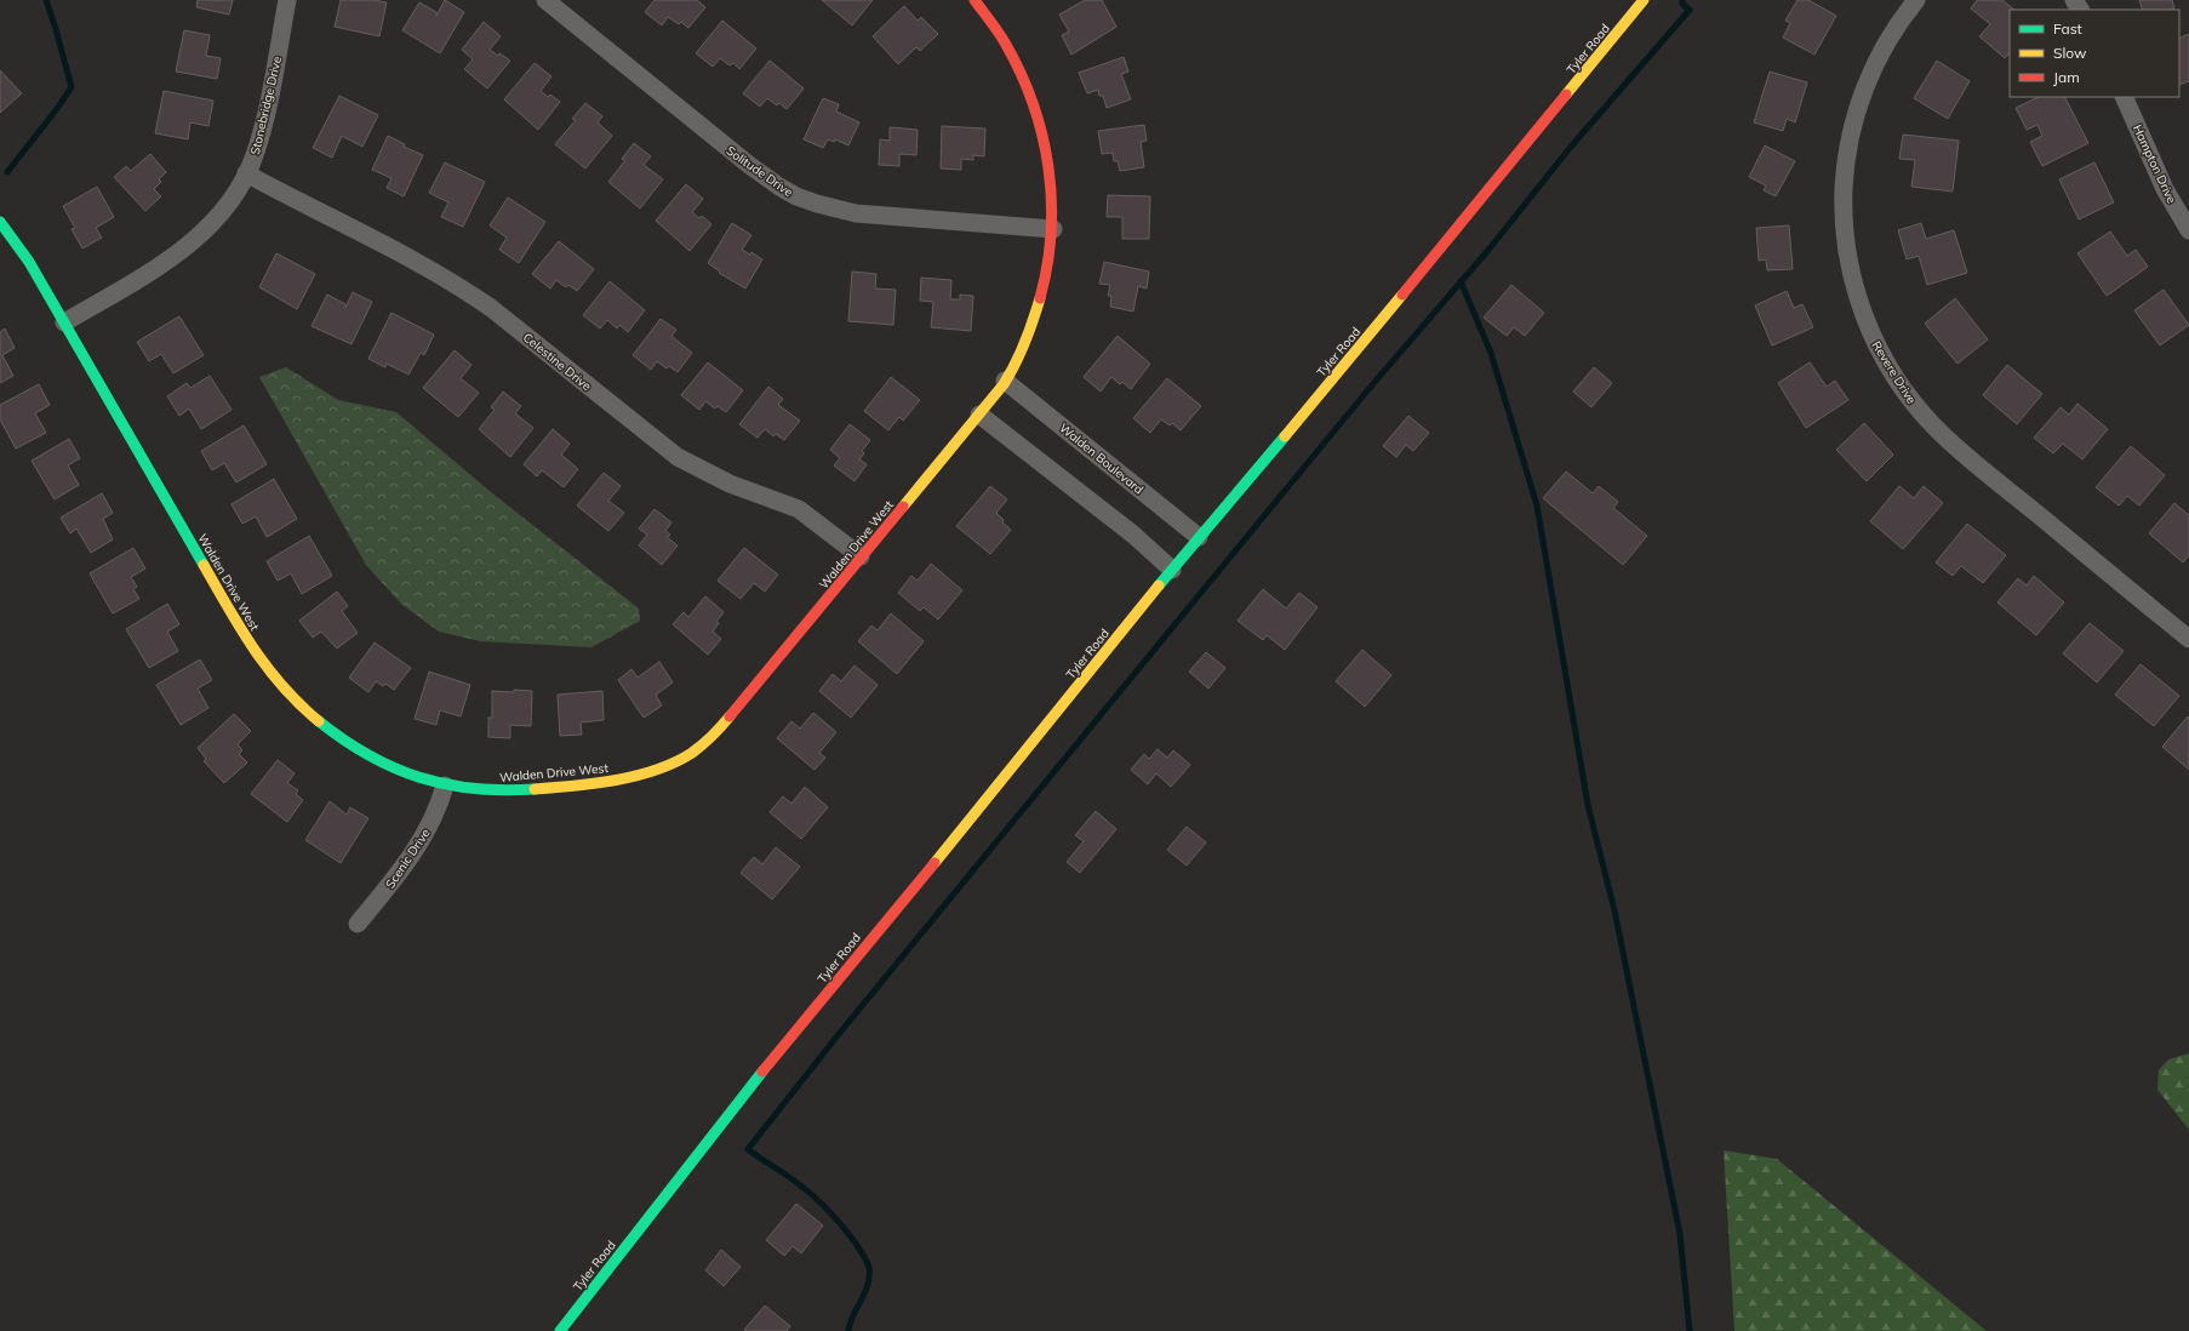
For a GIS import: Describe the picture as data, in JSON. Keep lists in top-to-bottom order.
{
  "streets": {
    "street": [
      "Tyler Road",
      "Stonebridge Drive",
      "Hampton Drive",
      "Solitude Drive",
      "Celestine Drive",
      "Revere Drive",
      "Walden Boulevard",
      "Walden Drive West",
      "Scenic Drive"
    ]
  },
  "crossings": [
    ["Tyler Road", "Walden Boulevard"],
    ["Stonebridge Drive", "Celestine Drive"],
    ["Stonebridge Drive", "Walden Drive West"],
    ["Solitude Drive", "Walden Drive West"],
    ["Celestine Drive", "Walden Drive West"],
    ["Walden Boulevard", "Walden Drive West"],
    ["Walden Drive West", "Scenic Drive"]
  ],
  "legend": ["Fast", "Slow", "Jam"]
}
